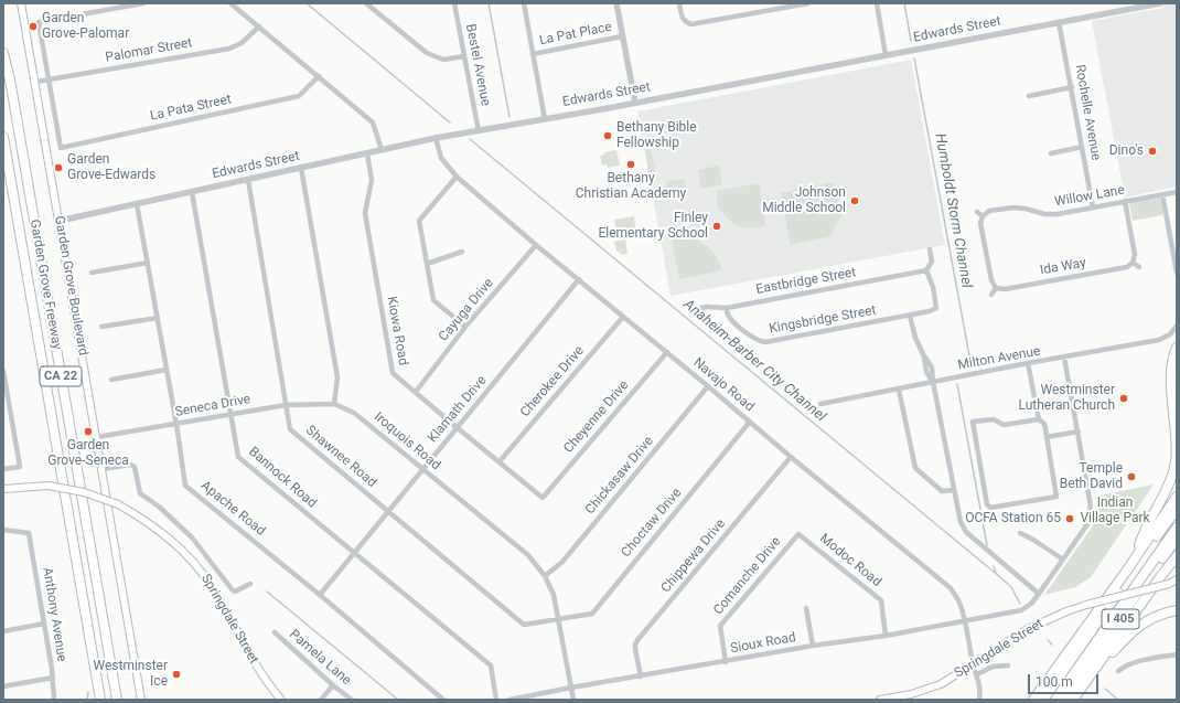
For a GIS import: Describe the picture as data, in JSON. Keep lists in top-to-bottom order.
{
  "streets": {
    "highway": ["Garden Grove Freeway", "CA 22", "I 405"],
    "main road": ["Garden Grove Boulevard", "Springdale Street"],
    "street": [
      "Edwards Street",
      "La Pat Place",
      "Palomar Street",
      "Bestel Avenue",
      "La Pata Street",
      "Rochelle Avenue",
      "Willow Lane",
      "Ida Way",
      "Eastbridge Street",
      "Cayuga Drive",
      "Kingsbridge Street",
      "Kiowa Road",
      "Milton Avenue",
      "Cherokee Drive",
      "Navajo Road",
      "Seneca Drive",
      "Klamath Drive",
      "Cheyenne Drive",
      "Iroquois Road",
      "Shawnee Road",
      "Chickasaw Drive",
      "Bannock Road",
      "Apache Road",
      "Choctaw Drive",
      "Chippewa Drive",
      "Modoc Road",
      "Comanche Drive",
      "Anthony Avenue",
      "Sioux Road",
      "Pamela Lane"
    ]
  },
  "crossings": [
    ["Edwards Street", "Bestel Avenue"],
    ["Edwards Street", "Rochelle Avenue"],
    ["Edwards Street", "Garden Grove Boulevard"],
    ["Edwards Street", "Kiowa Road"],
    ["Edwards Street", "Navajo Road"],
    ["Edwards Street", "Shawnee Road"],
    ["Edwards Street", "Bannock Road"],
    ["Edwards Street", "Apache Road"],
    ["Palomar Street", "La Pata Street"],
    ["Palomar Street", "Garden Grove Boulevard"],
    ["Rochelle Avenue", "Willow Lane"],
    ["Eastbridge Street", "Kingsbridge Street"],
    ["Garden Grove Boulevard", "Seneca Drive"],
    ["Cayuga Drive", "Kiowa Road"],
    ["Cayuga Drive", "Navajo Road"],
    ["Kiowa Road", "Cherokee Drive"],
    ["Kiowa Road", "Klamath Drive"],
    ["Kiowa Road", "Cheyenne Drive"],
    ["Cherokee Drive", "Navajo Road"],
    ["Navajo Road", "Klamath Drive"],
    ["Navajo Road", "Cheyenne Drive"],
    ["Navajo Road", "Chickasaw Drive"],
    ["Navajo Road", "Choctaw Drive"],
    ["Navajo Road", "Chippewa Drive"],
    ["Navajo Road", "Springdale Street"],
    ["Navajo Road", "Sioux Road"],
    ["Seneca Drive", "Iroquois Road"],
    ["Seneca Drive", "Shawnee Road"],
    ["Seneca Drive", "Bannock Road"],
    ["Seneca Drive", "Apache Road"],
    ["Klamath Drive", "Iroquois Road"],
    ["Klamath Drive", "Shawnee Road"],
    ["Klamath Drive", "Bannock Road"],
    ["Klamath Drive", "Apache Road"],
    ["Iroquois Road", "Shawnee Road"],
    ["Iroquois Road", "Chickasaw Drive"],
    ["Iroquois Road", "Choctaw Drive"],
    ["Iroquois Road", "Sioux Road"],
    ["Shawnee Road", "Choctaw Drive"],
    ["Chippewa Drive", "Sioux Road"],
    ["Modoc Road", "Comanche Drive"],
    ["Modoc Road", "Sioux Road"],
    ["Comanche Drive", "Sioux Road"]
  ],
  "water": ["Humboldt Storm Channel", "Anaheim-Barber City Channel"],
  "parks": ["Indian Village Park"],
  "places": [
    "Garden Grove-Palomar",
    "Bethany Bible Fellowship",
    "Dino's",
    "Bethany Christian Academy",
    "Garden Grove-Edwards",
    "Johnson Middle School",
    "Finley Elementary School",
    "Westminster Lutheran Church",
    "Garden Grove-Seneca",
    "Temple Beth David",
    "OCFA Station 65",
    "Westminster Ice"
  ],
  "scale_bar": "100 m"
}
